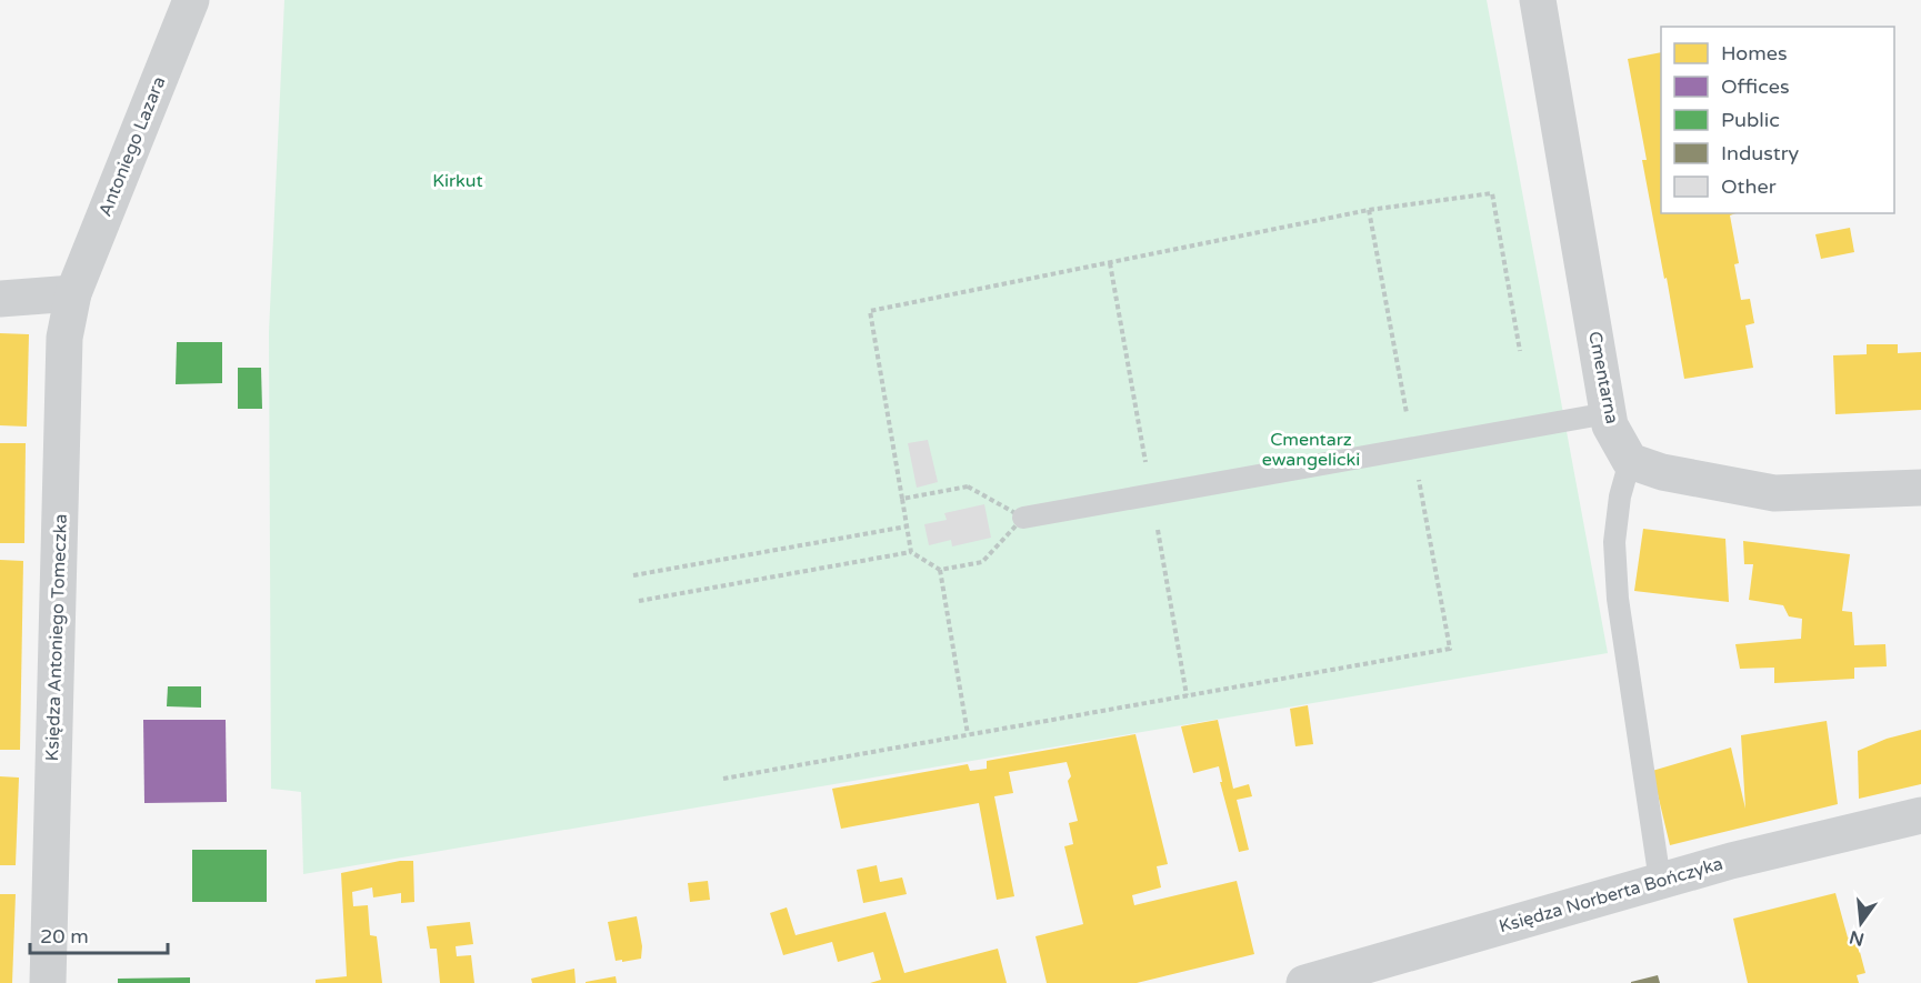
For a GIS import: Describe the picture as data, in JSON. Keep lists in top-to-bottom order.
{
  "streets": {
    "street": [
      "Antoniego Lazara",
      "Cmentarna",
      "Księdza Antoniego Tomeczka",
      "Księdza Norberta Bończyka"
    ]
  },
  "crossings": [
    ["Antoniego Lazara", "Księdza Antoniego Tomeczka"]
  ],
  "parks": ["Kirkut", "Cmentarz ewangelicki"],
  "legend": [
    "Homes",
    "Offices",
    "Public",
    "Industry",
    "Other"
  ],
  "scale_bar": "20 m",
  "north": "bottom"
}
